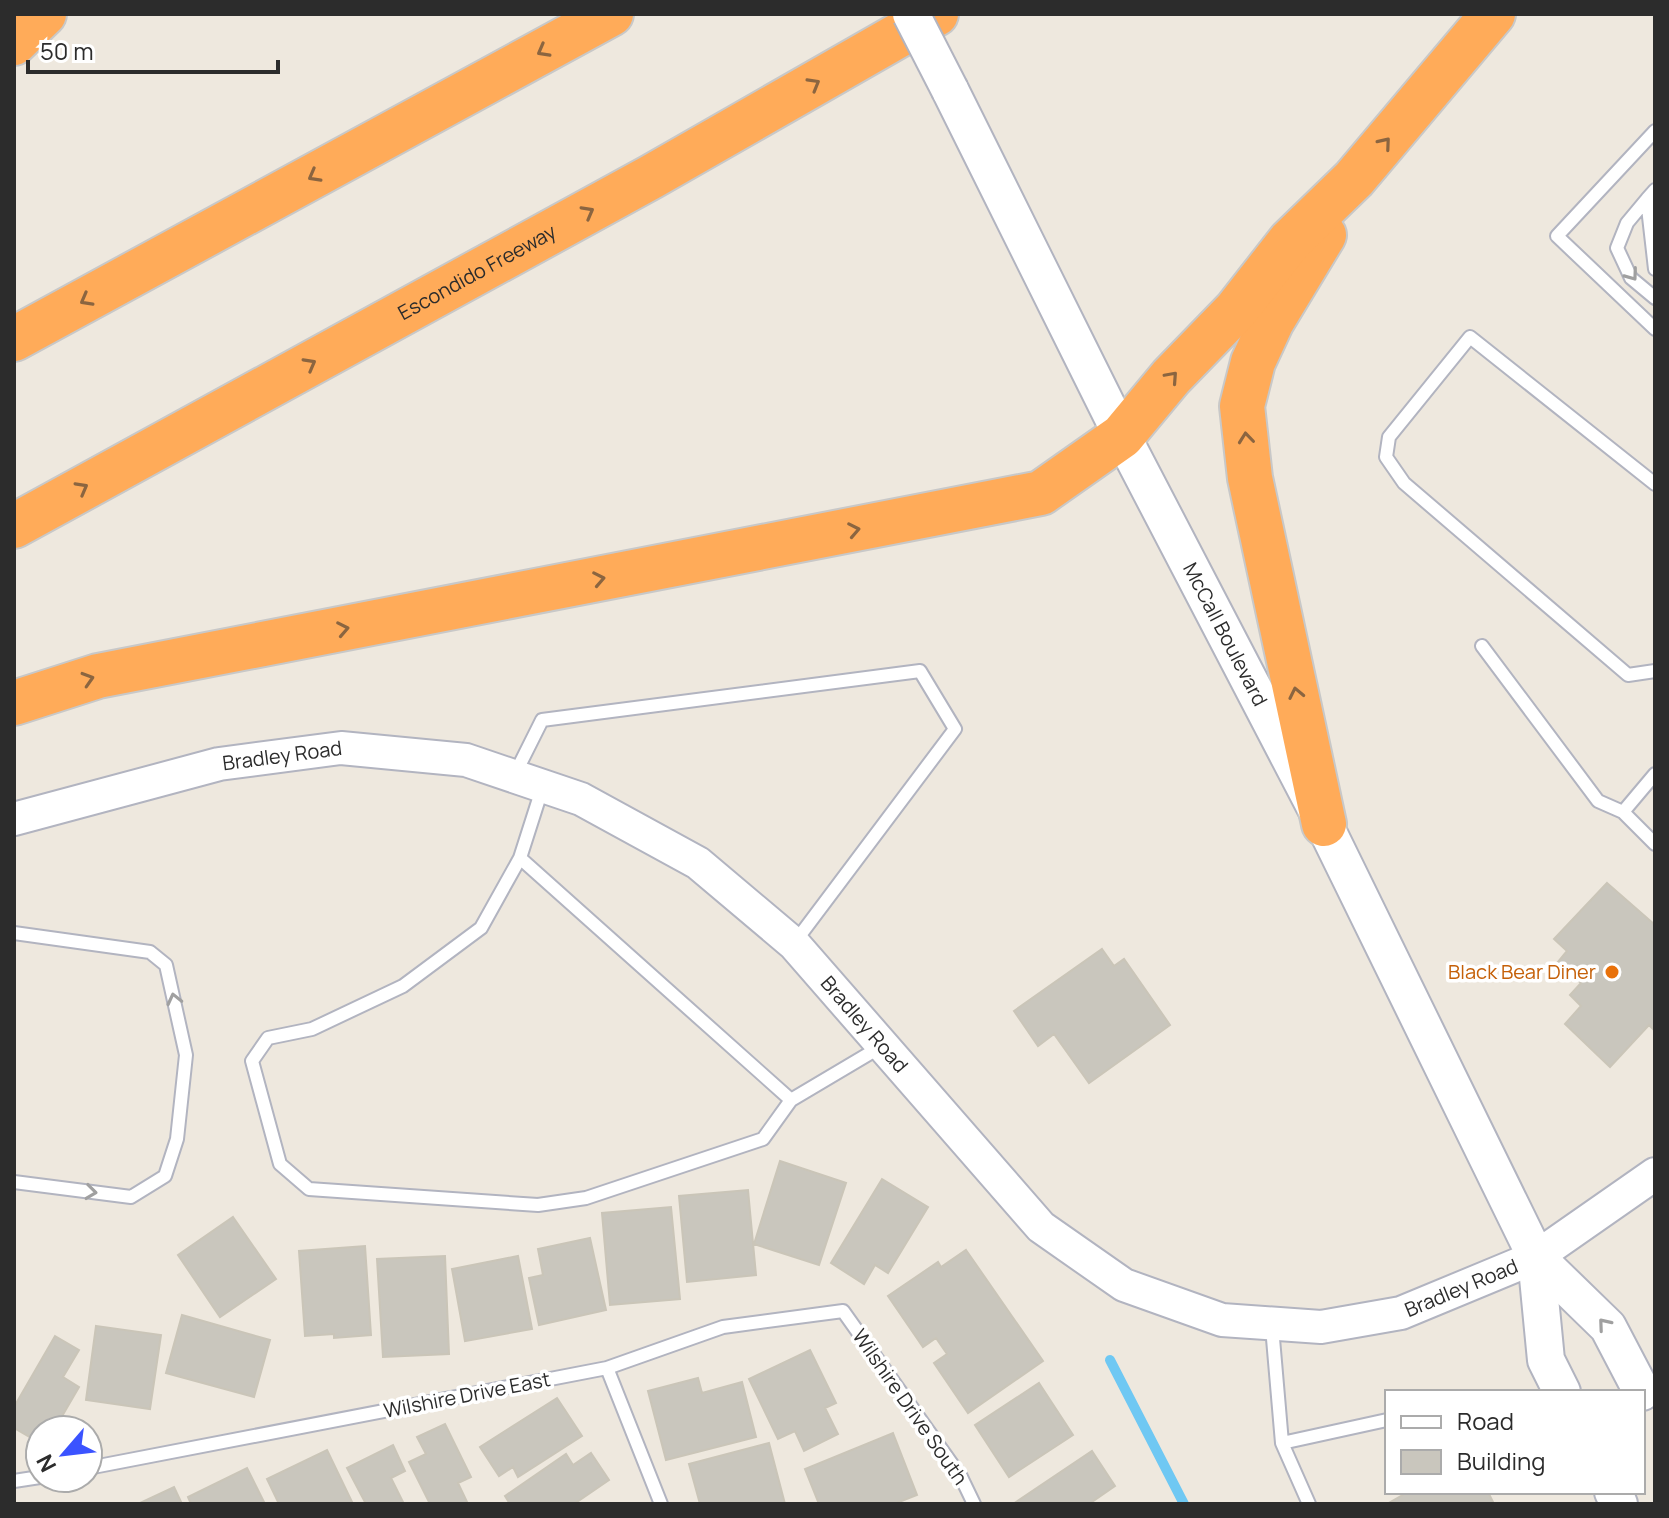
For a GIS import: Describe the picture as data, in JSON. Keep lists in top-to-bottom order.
{
  "streets": {
    "highway": ["Escondido Freeway"],
    "main road": ["McCall Boulevard"],
    "street": ["Bradley Road"],
    "lane": ["Wilshire Drive East", "Wilshire Drive South"]
  },
  "crossings": [
    ["McCall Boulevard", "Bradley Road"],
    ["Wilshire Drive East", "Wilshire Drive South"]
  ],
  "places": ["Black Bear Diner"],
  "legend": ["Road", "Building"],
  "scale_bar": "50 m",
  "north": "bottom left"
}
